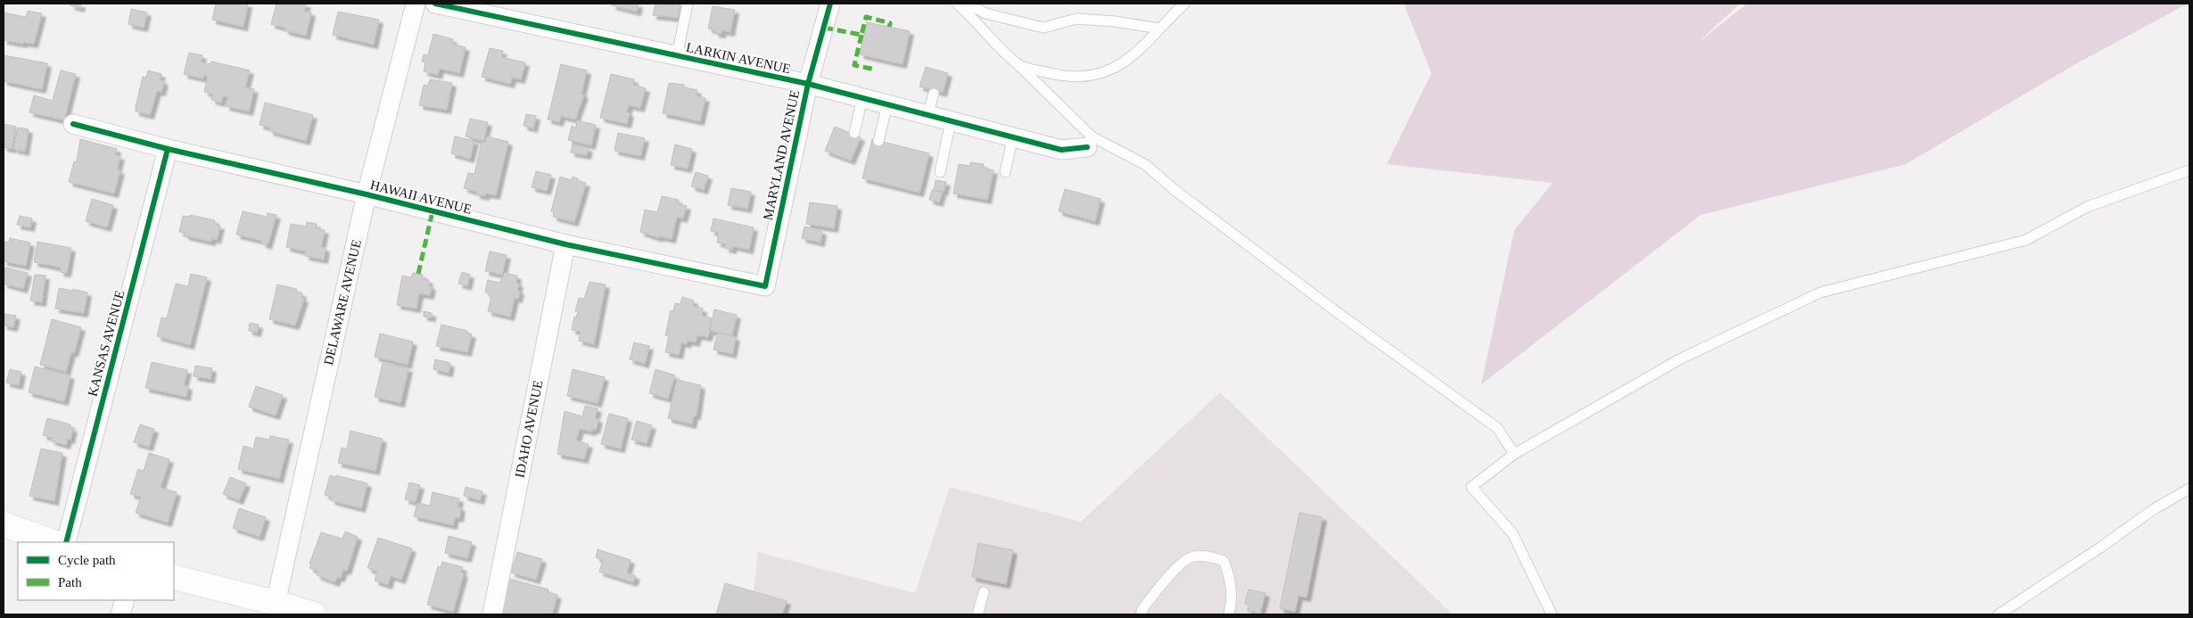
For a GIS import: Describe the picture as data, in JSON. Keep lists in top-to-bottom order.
{
  "streets": {
    "street": [
      "LARKIN AVENUE",
      "MARYLAND AVENUE",
      "HAWAII AVENUE",
      "DELAWARE AVENUE",
      "KANSAS AVENUE",
      "IDAHO AVENUE"
    ]
  },
  "crossings": [
    ["LARKIN AVENUE", "MARYLAND AVENUE"],
    ["MARYLAND AVENUE", "HAWAII AVENUE"],
    ["HAWAII AVENUE", "DELAWARE AVENUE"],
    ["HAWAII AVENUE", "KANSAS AVENUE"],
    ["HAWAII AVENUE", "IDAHO AVENUE"]
  ],
  "legend": ["Cycle path", "Path"]
}
